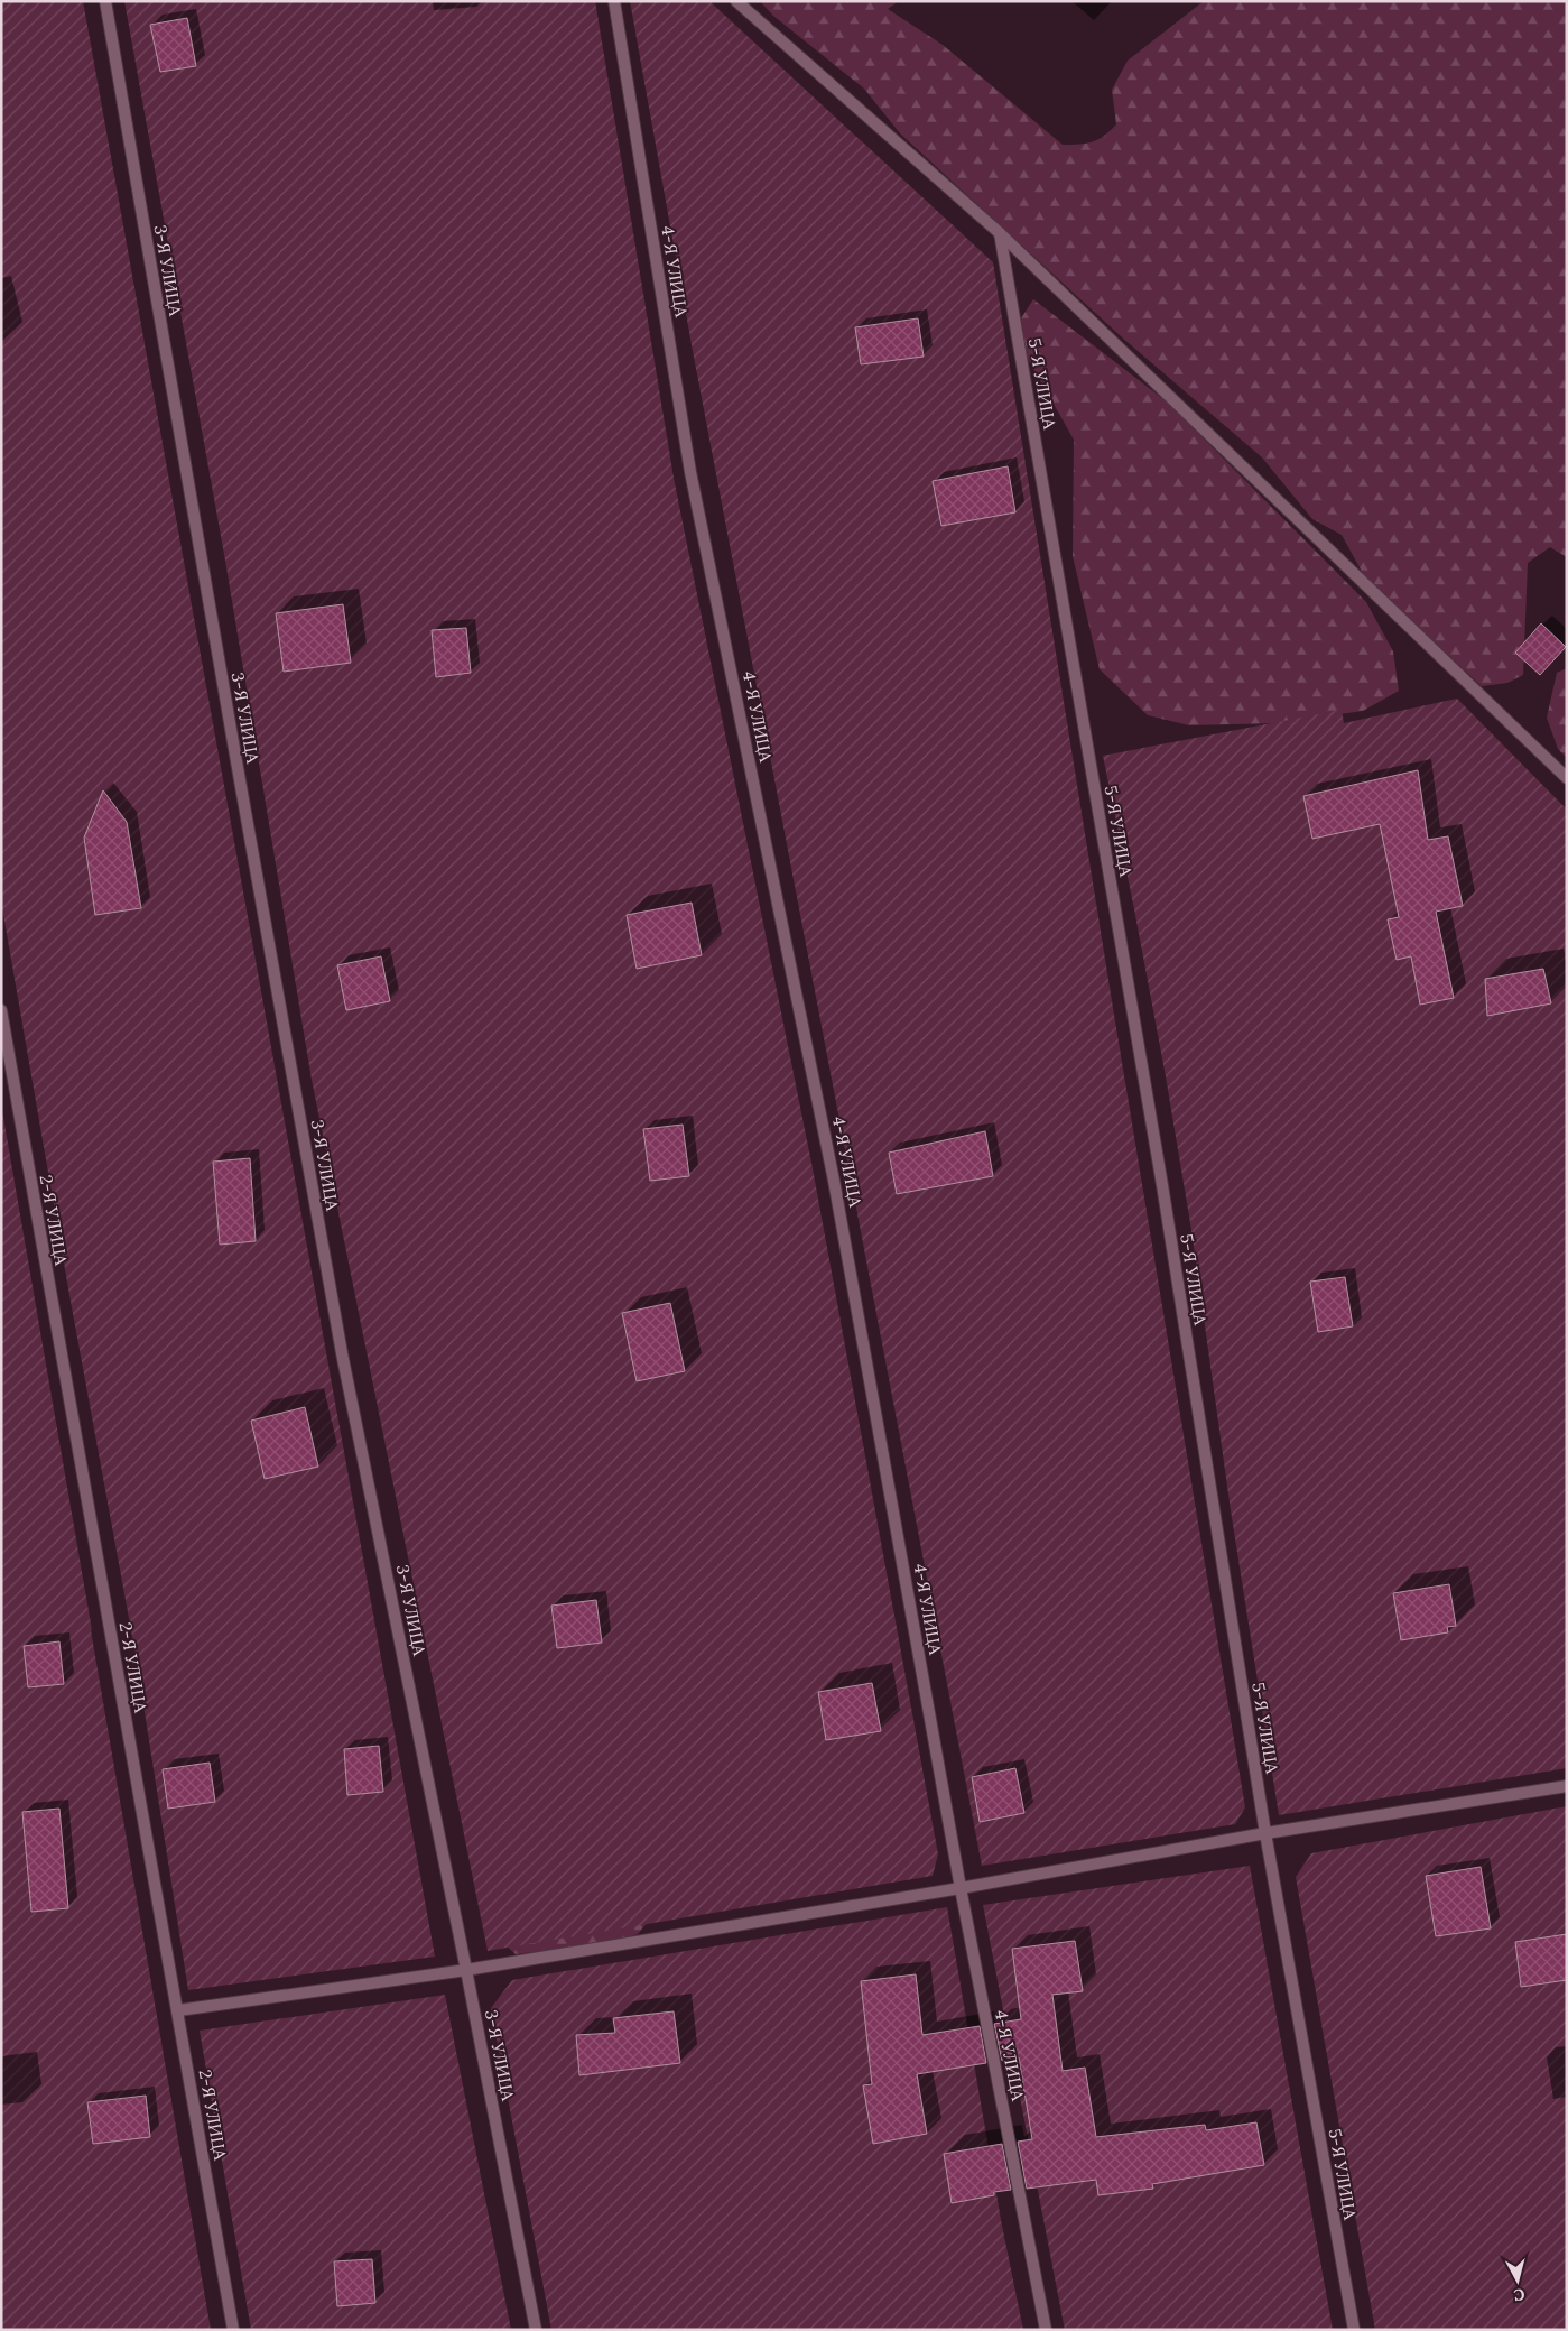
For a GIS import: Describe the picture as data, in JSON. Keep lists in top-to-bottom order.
{
  "streets": {
    "lane": [
      "3-Я УЛИЦА",
      "4-Я УЛИЦА",
      "5-Я УЛИЦА",
      "2-Я УЛИЦА"
    ]
  },
  "north": "bottom"
}
